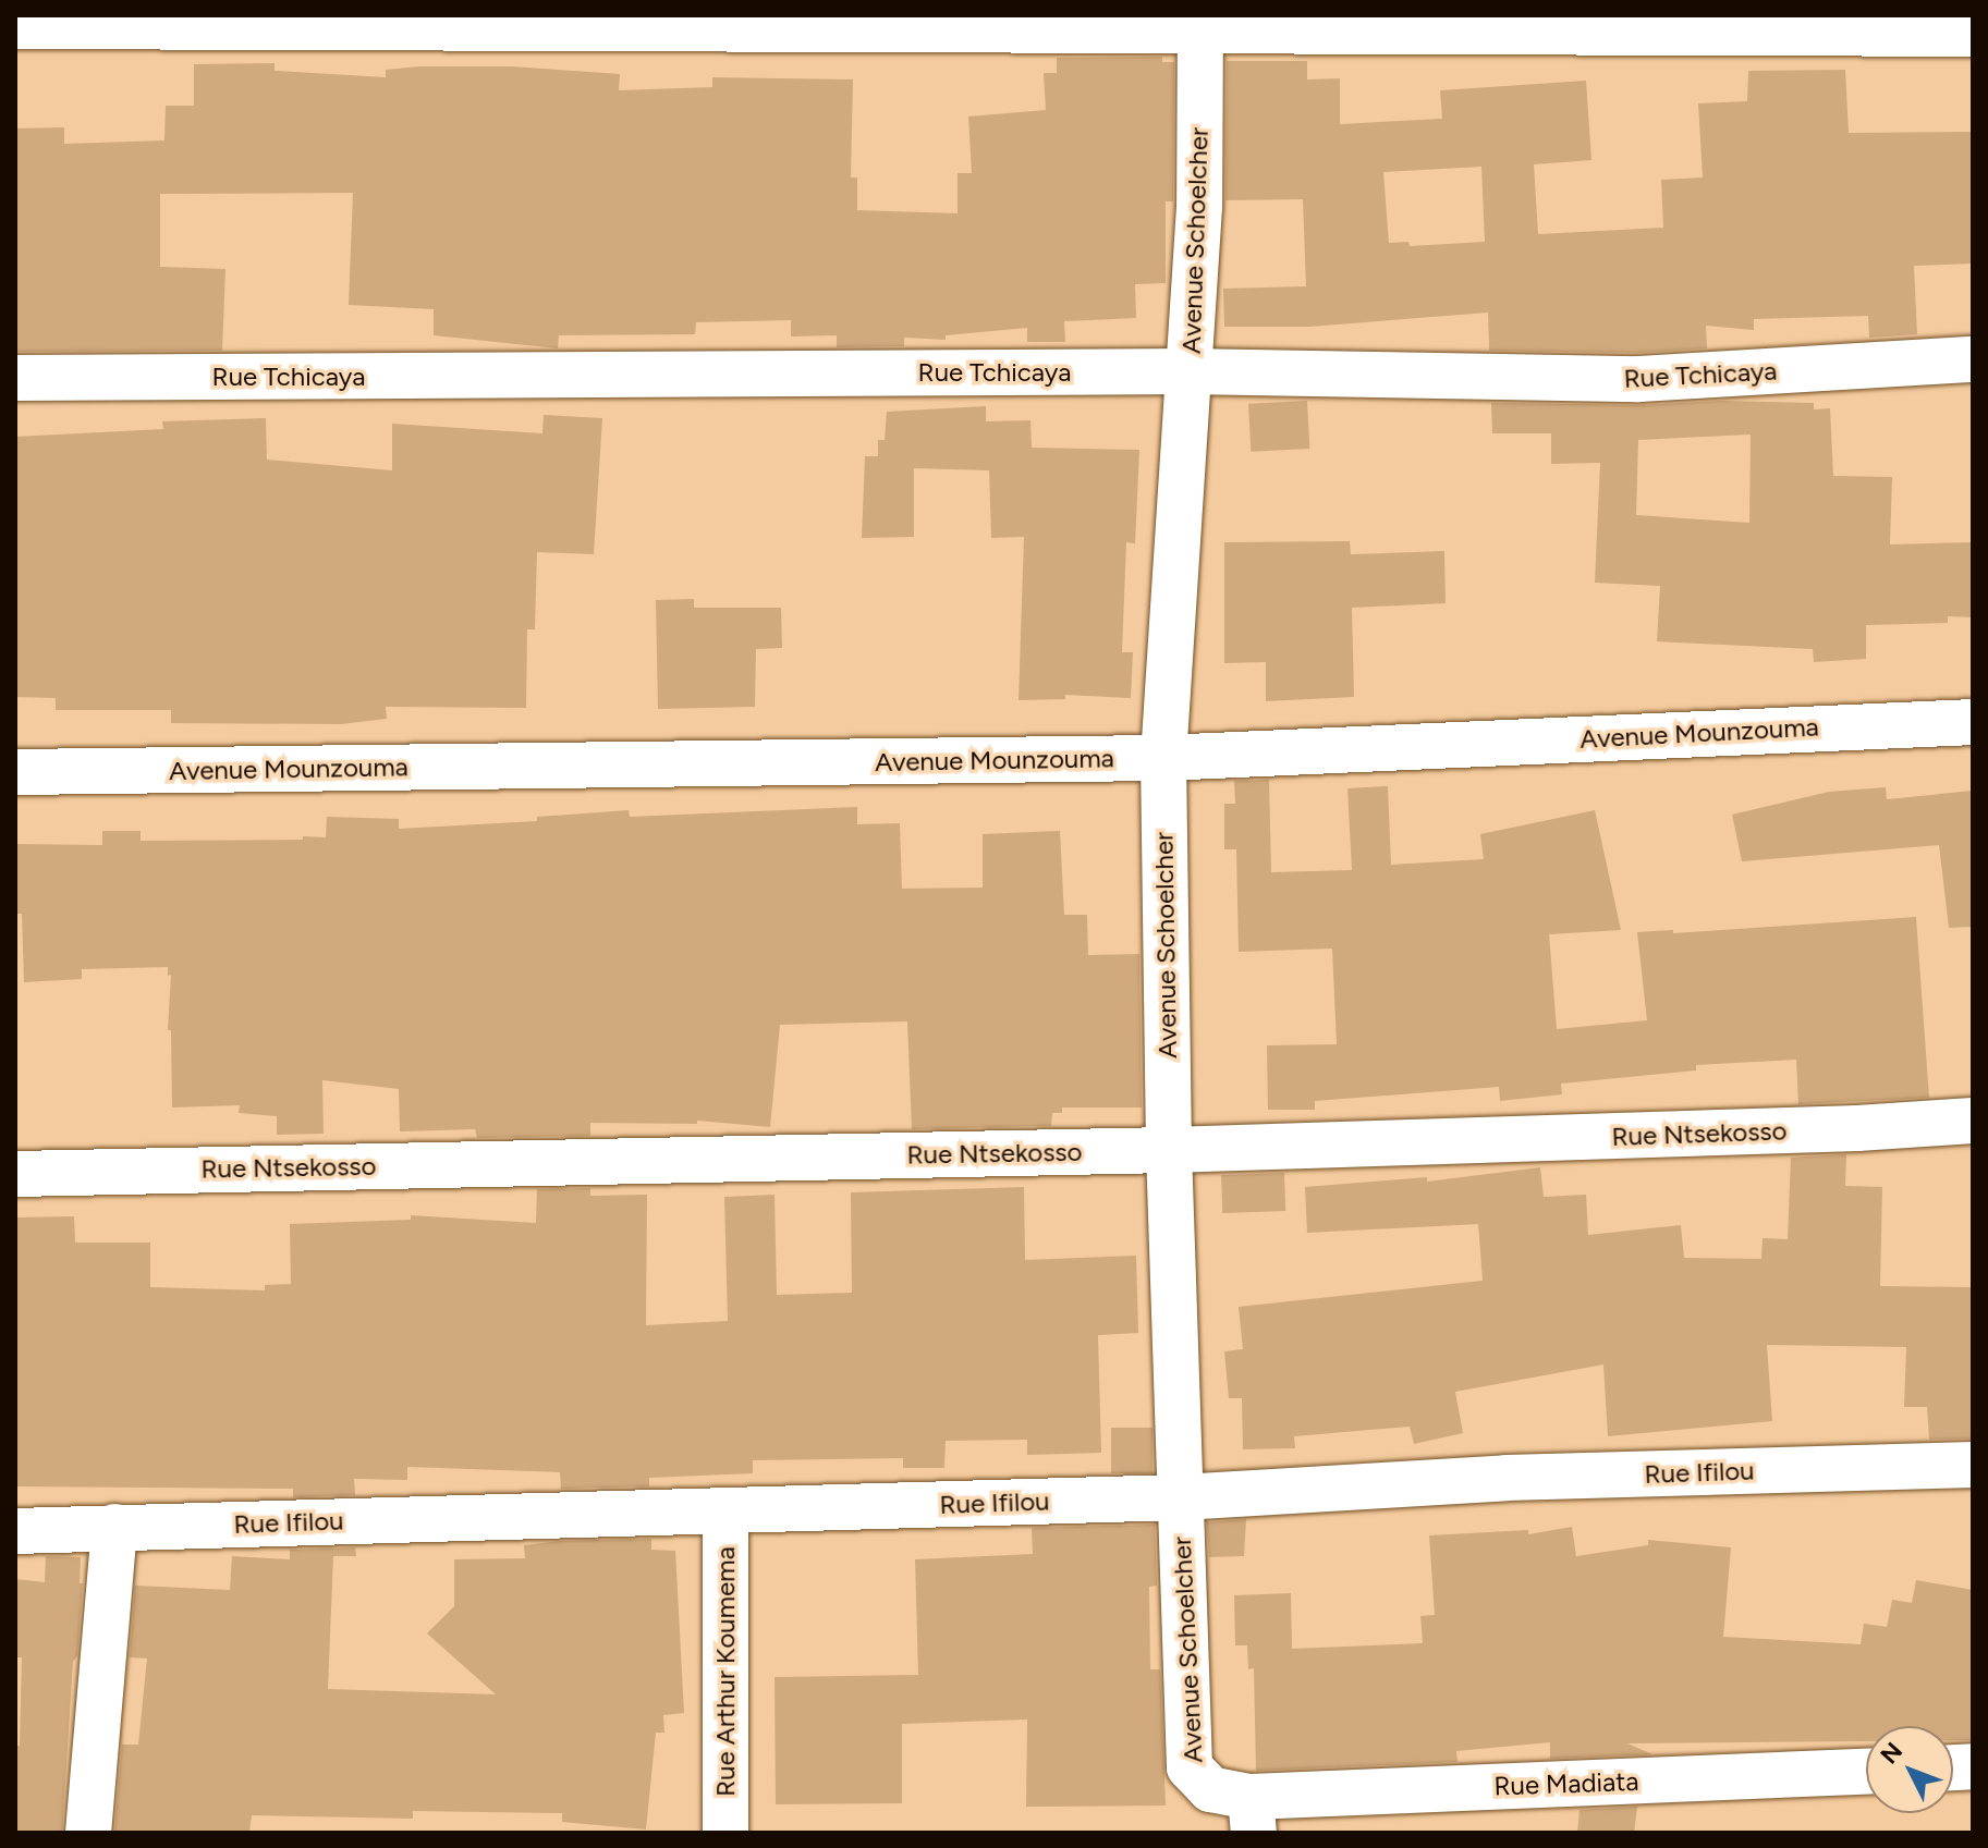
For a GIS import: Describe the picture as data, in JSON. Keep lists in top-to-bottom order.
{
  "streets": {
    "street": [
      "Avenue Schoelcher",
      "Rue Tchicaya",
      "Avenue Mounzouma",
      "Rue Ntsekosso",
      "Rue Ifilou",
      "Rue Arthur Koumema",
      "Rue Madiata"
    ]
  },
  "crossings": [
    ["Avenue Schoelcher", "Rue Tchicaya"],
    ["Avenue Schoelcher", "Avenue Mounzouma"],
    ["Avenue Schoelcher", "Rue Ntsekosso"],
    ["Avenue Schoelcher", "Rue Ifilou"],
    ["Avenue Schoelcher", "Rue Madiata"],
    ["Rue Ifilou", "Rue Arthur Koumema"]
  ],
  "north": "top left"
}
